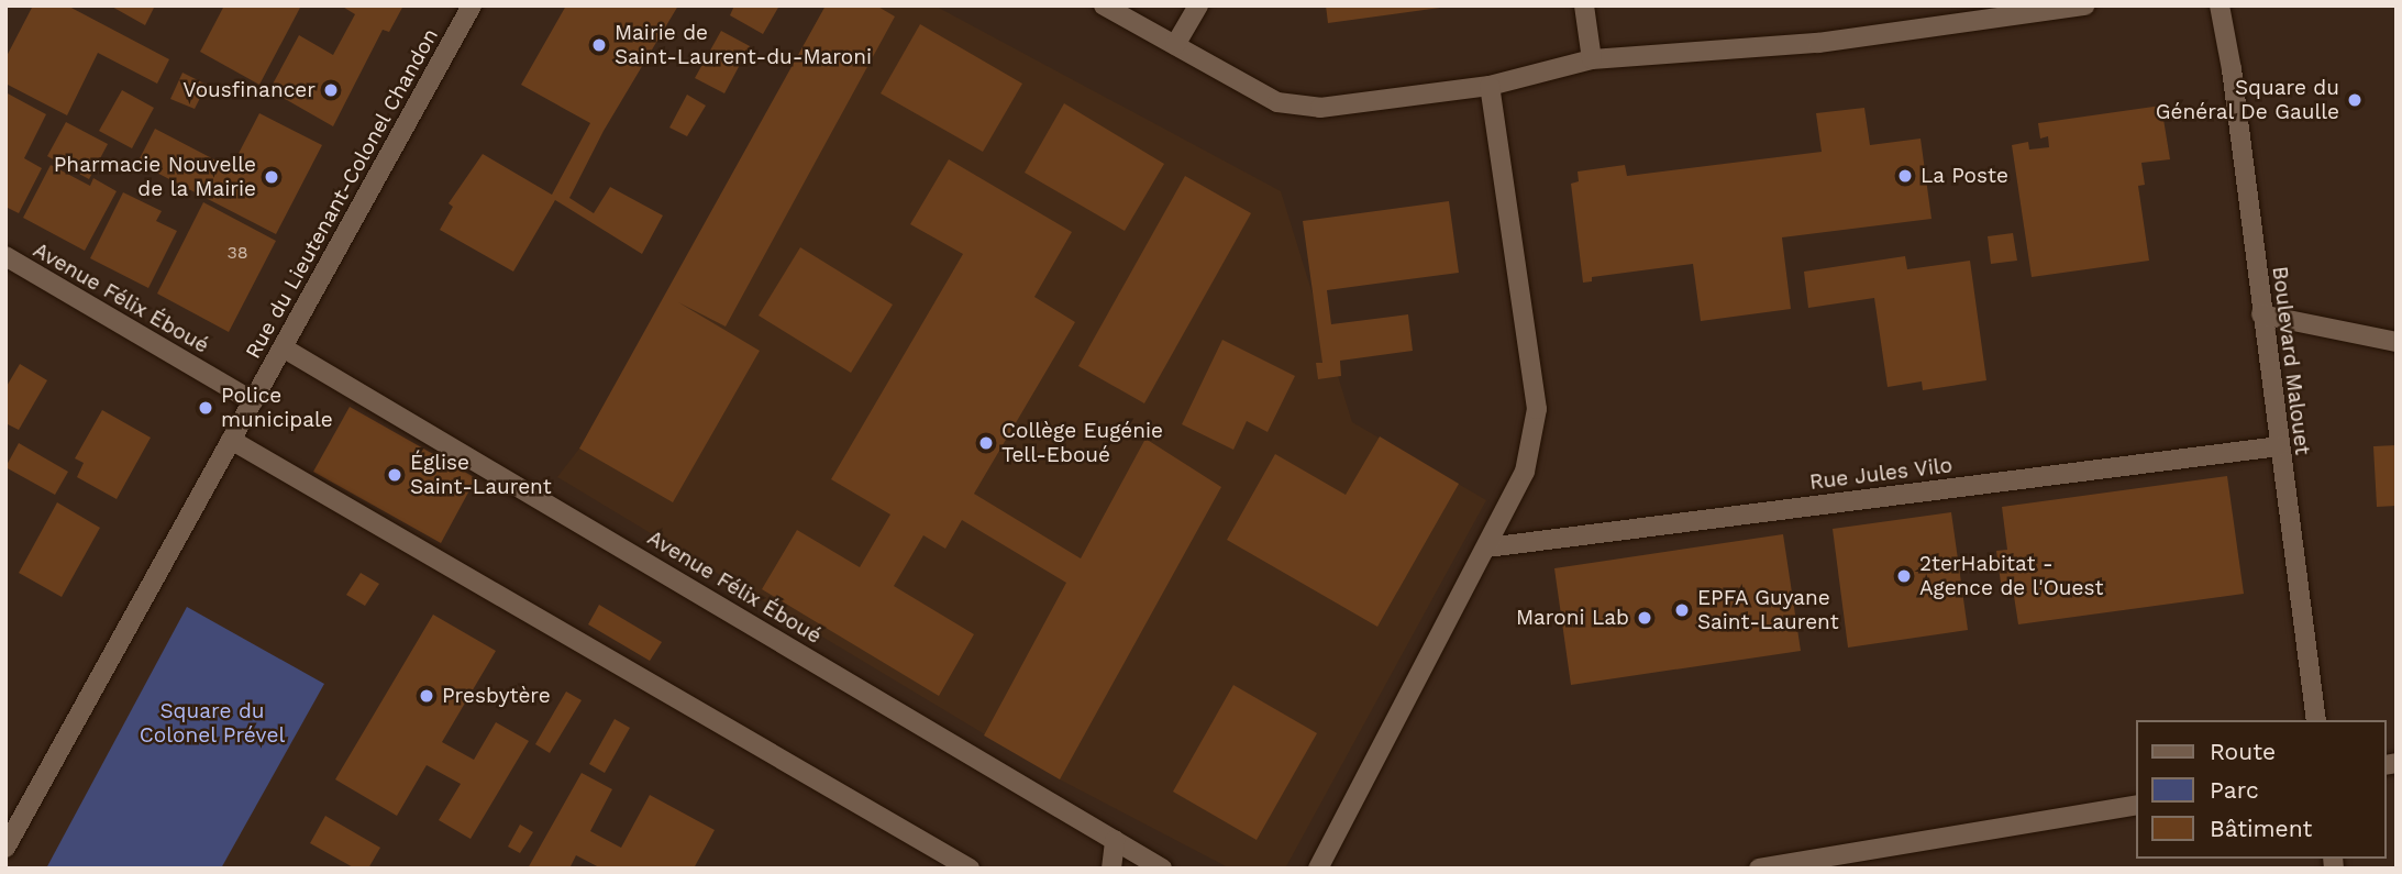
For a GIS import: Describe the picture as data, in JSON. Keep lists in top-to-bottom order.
{
  "streets": {
    "street": [
      "Rue du Lieutenant-Colonel Chandon",
      "Avenue Félix Éboué",
      "Boulevard Malouet",
      "Rue Jules Vilo"
    ]
  },
  "crossings": [
    ["Rue du Lieutenant-Colonel Chandon", "Avenue Félix Éboué"],
    ["Boulevard Malouet", "Rue Jules Vilo"]
  ],
  "parks": ["Square du Colonel Prével"],
  "places": [
    "Mairie de Saint-Laurent-du-Maroni",
    "Vousfinancer",
    "Square du Général De Gaulle",
    "La Poste",
    "Pharmacie Nouvelle de la Mairie",
    "Police municipale",
    "Collège Eugénie Tell-Eboué",
    "Église Saint-Laurent",
    "2terHabitat - Agence de l'Ouest",
    "EPFA Guyane Saint-Laurent",
    "Maroni Lab",
    "Presbytère"
  ],
  "house_numbers": ["38"],
  "legend": ["Route", "Parc", "Bâtiment"]
}
